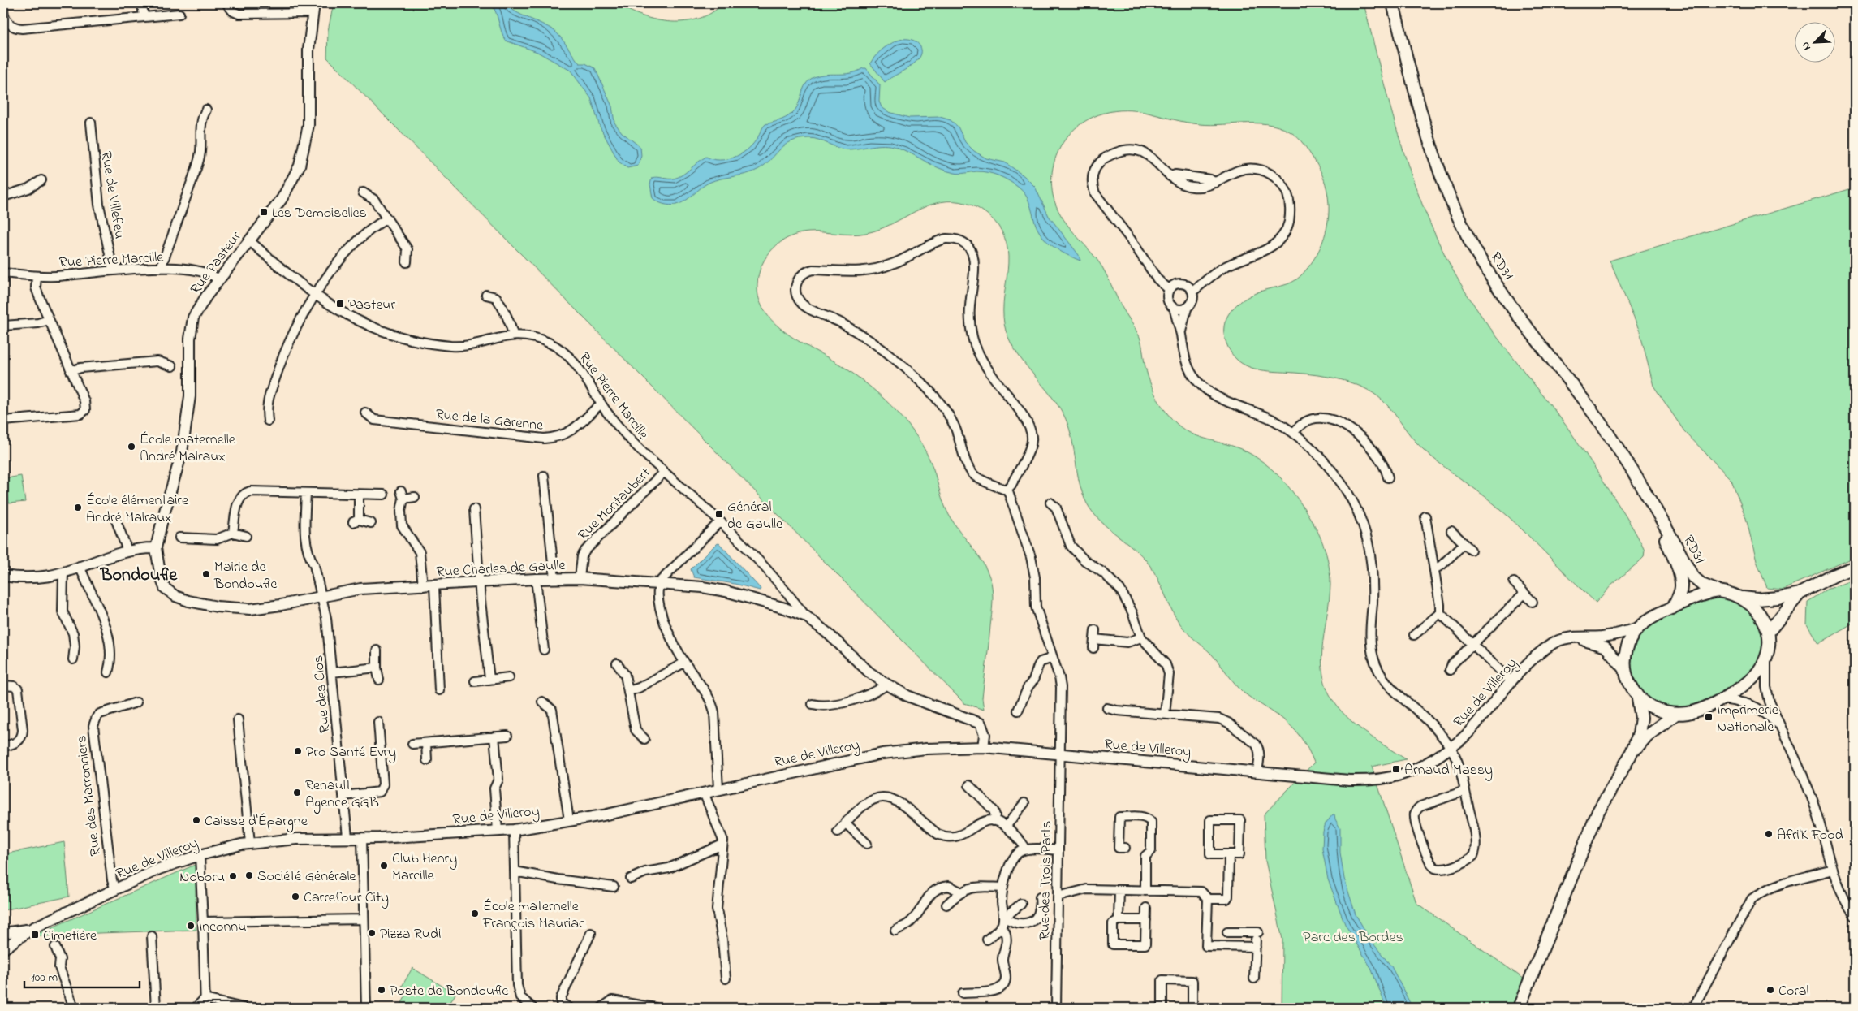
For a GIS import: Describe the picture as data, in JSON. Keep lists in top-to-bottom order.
{
  "streets": {
    "main road": ["RD31"],
    "street": [
      "Rue de Villefeu",
      "Rue Pierre Marcille",
      "Rue Pasteur",
      "Rue de la Garenne",
      "Rue Montaubert",
      "Rue Charles de Gaulle",
      "Rue de Villeroy",
      "Rue des Clos",
      "Rue des Marronniers",
      "Rue des Trois Parts"
    ]
  },
  "crossings": [
    ["Rue de Villefeu", "Rue Pierre Marcille"],
    ["Rue Pierre Marcille", "Rue Pasteur"],
    ["Rue Pierre Marcille", "Rue de la Garenne"],
    ["Rue Pierre Marcille", "Rue Montaubert"],
    ["Rue Pierre Marcille", "Rue Charles de Gaulle"],
    ["Rue Pasteur", "Rue Charles de Gaulle"],
    ["RD31", "Rue de Villeroy"],
    ["Rue Montaubert", "Rue Charles de Gaulle"],
    ["Rue Charles de Gaulle", "Rue de Villeroy"],
    ["Rue Charles de Gaulle", "Rue des Clos"],
    ["Rue de Villeroy", "Rue des Clos"],
    ["Rue de Villeroy", "Rue des Marronniers"],
    ["Rue de Villeroy", "Rue des Trois Parts"]
  ],
  "districts": ["Bondoufle"],
  "parks": ["Parc des Bordes"],
  "places": {
    "transit": [
      "Les Demoiselles",
      "Pasteur",
      "Général de Gaulle",
      "Imprimerie Nationale",
      "Arnaud Massy",
      "Cimetière"
    ],
    "other": [
      "École maternelle André Malraux",
      "École élémentaire André Malraux",
      "Mairie de Bondoufle",
      "Pro Santé Evry",
      "Renault Agence GGB",
      "Caisse d'Épargne",
      "Afri'K Food",
      "Club Henry Marcille",
      "Société Générale",
      "Noboru",
      "Carrefour City",
      "École maternelle François Mauriac",
      "Inconnu",
      "Pizza Rudi",
      "Poste de Bondoufle",
      "Coral"
    ]
  },
  "scale_bar": "100 m",
  "north": "bottom left"
}
